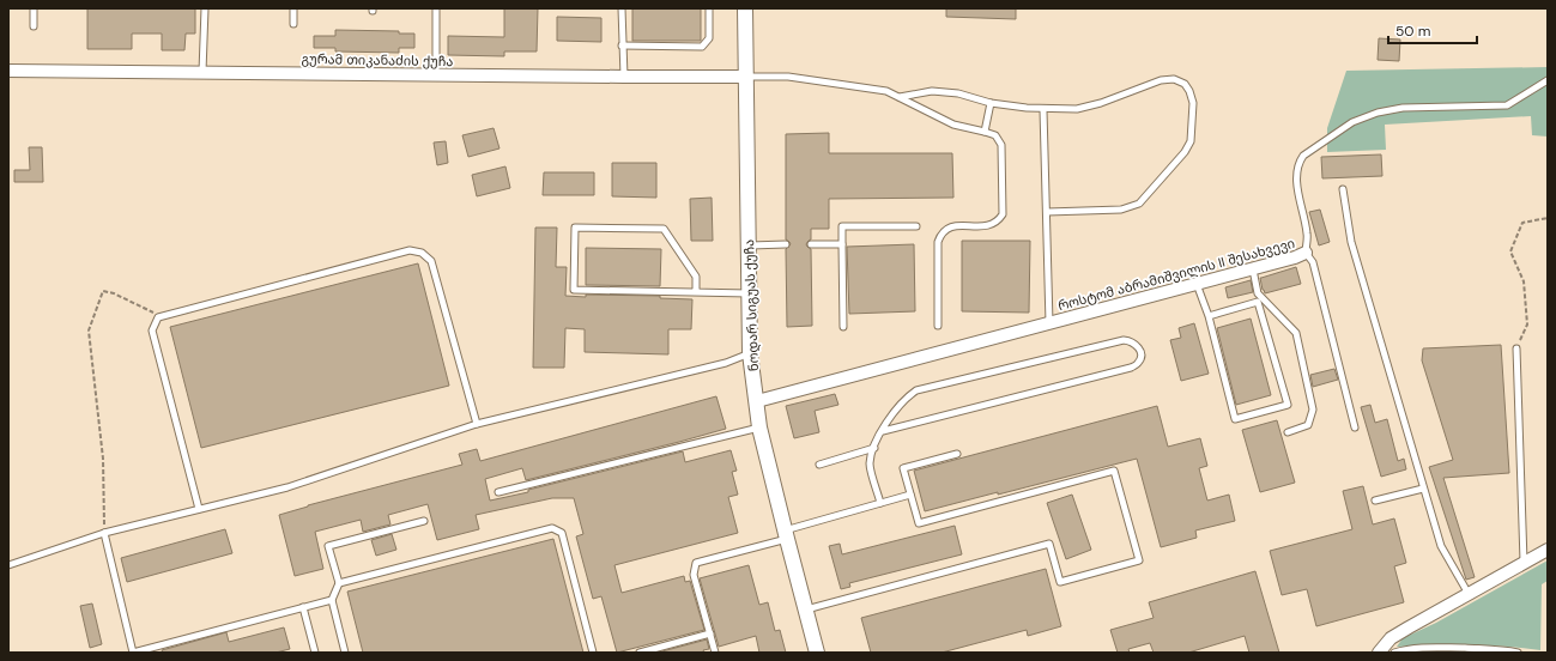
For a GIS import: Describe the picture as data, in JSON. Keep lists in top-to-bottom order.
{
  "streets": {
    "street": ["გურამ თიკანაძის ქუჩა", "როსტომ აბრამიშვილის II შესახვევი", "ნოდარ სიგუას ქუჩა"]
  },
  "crossings": [
    ["გურამ თიკანაძის ქუჩა", "ნოდარ სიგუას ქუჩა"],
    ["როსტომ აბრამიშვილის II შესახვევი", "ნოდარ სიგუას ქუჩა"]
  ],
  "scale_bar": "50 m"
}
